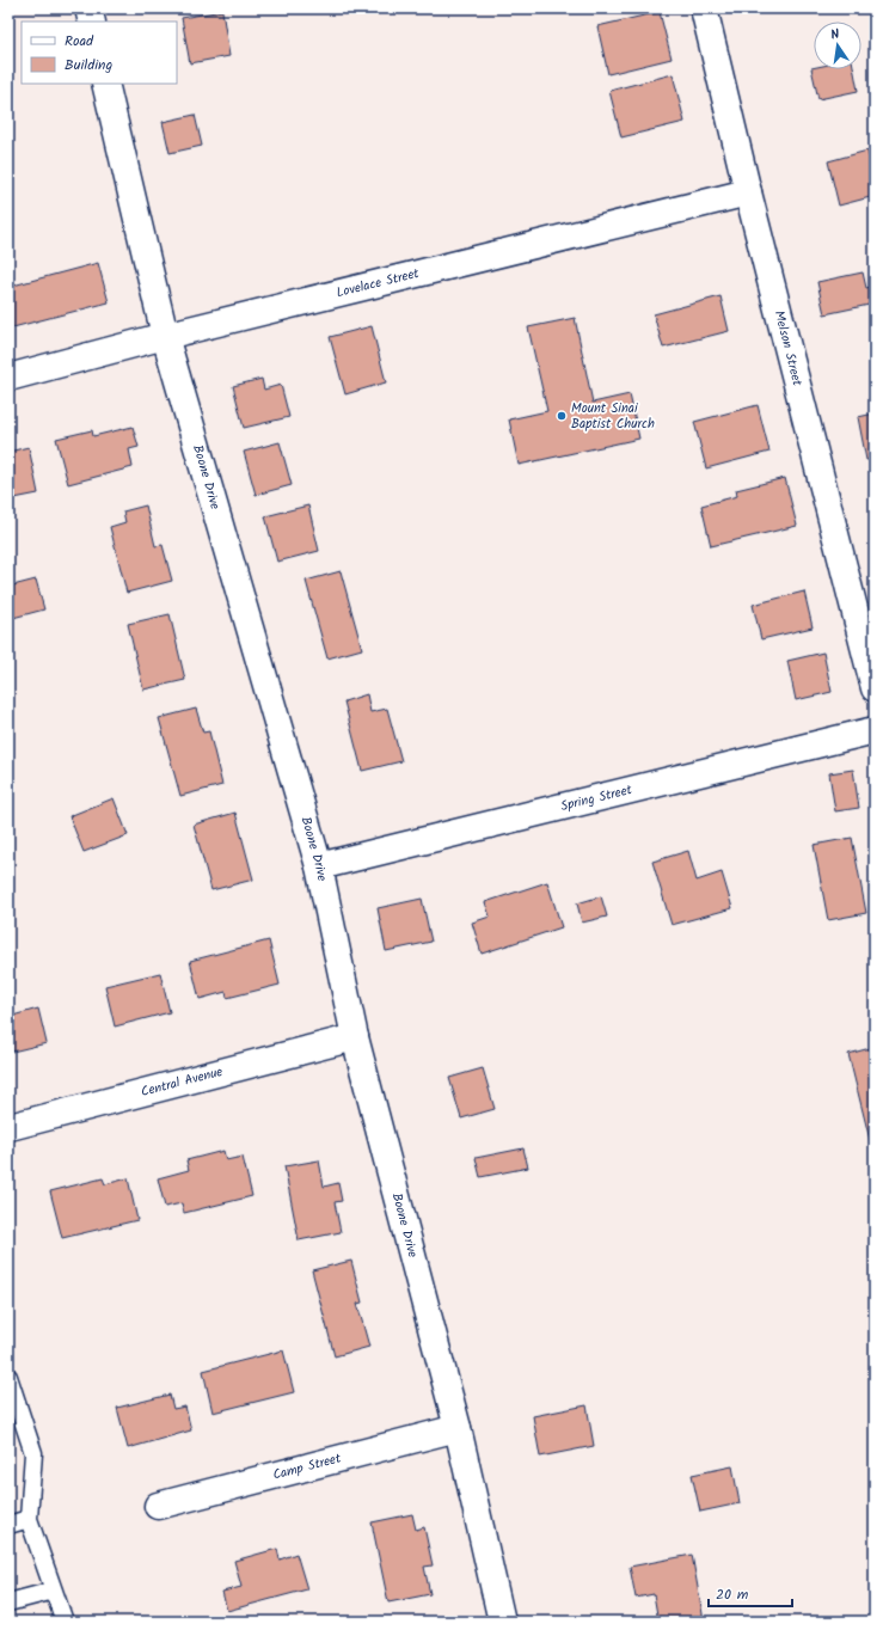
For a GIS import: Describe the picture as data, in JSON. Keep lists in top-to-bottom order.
{
  "streets": {
    "street": [
      "Lovelace Street",
      "Melson Street",
      "Boone Drive",
      "Spring Street",
      "Central Avenue",
      "Camp Street"
    ]
  },
  "crossings": [
    ["Lovelace Street", "Melson Street"],
    ["Lovelace Street", "Boone Drive"],
    ["Boone Drive", "Spring Street"],
    ["Boone Drive", "Central Avenue"],
    ["Boone Drive", "Camp Street"]
  ],
  "places": ["Mount Sinai Baptist Church"],
  "legend": ["Road", "Building"],
  "scale_bar": "20 m",
  "north": "top"
}
